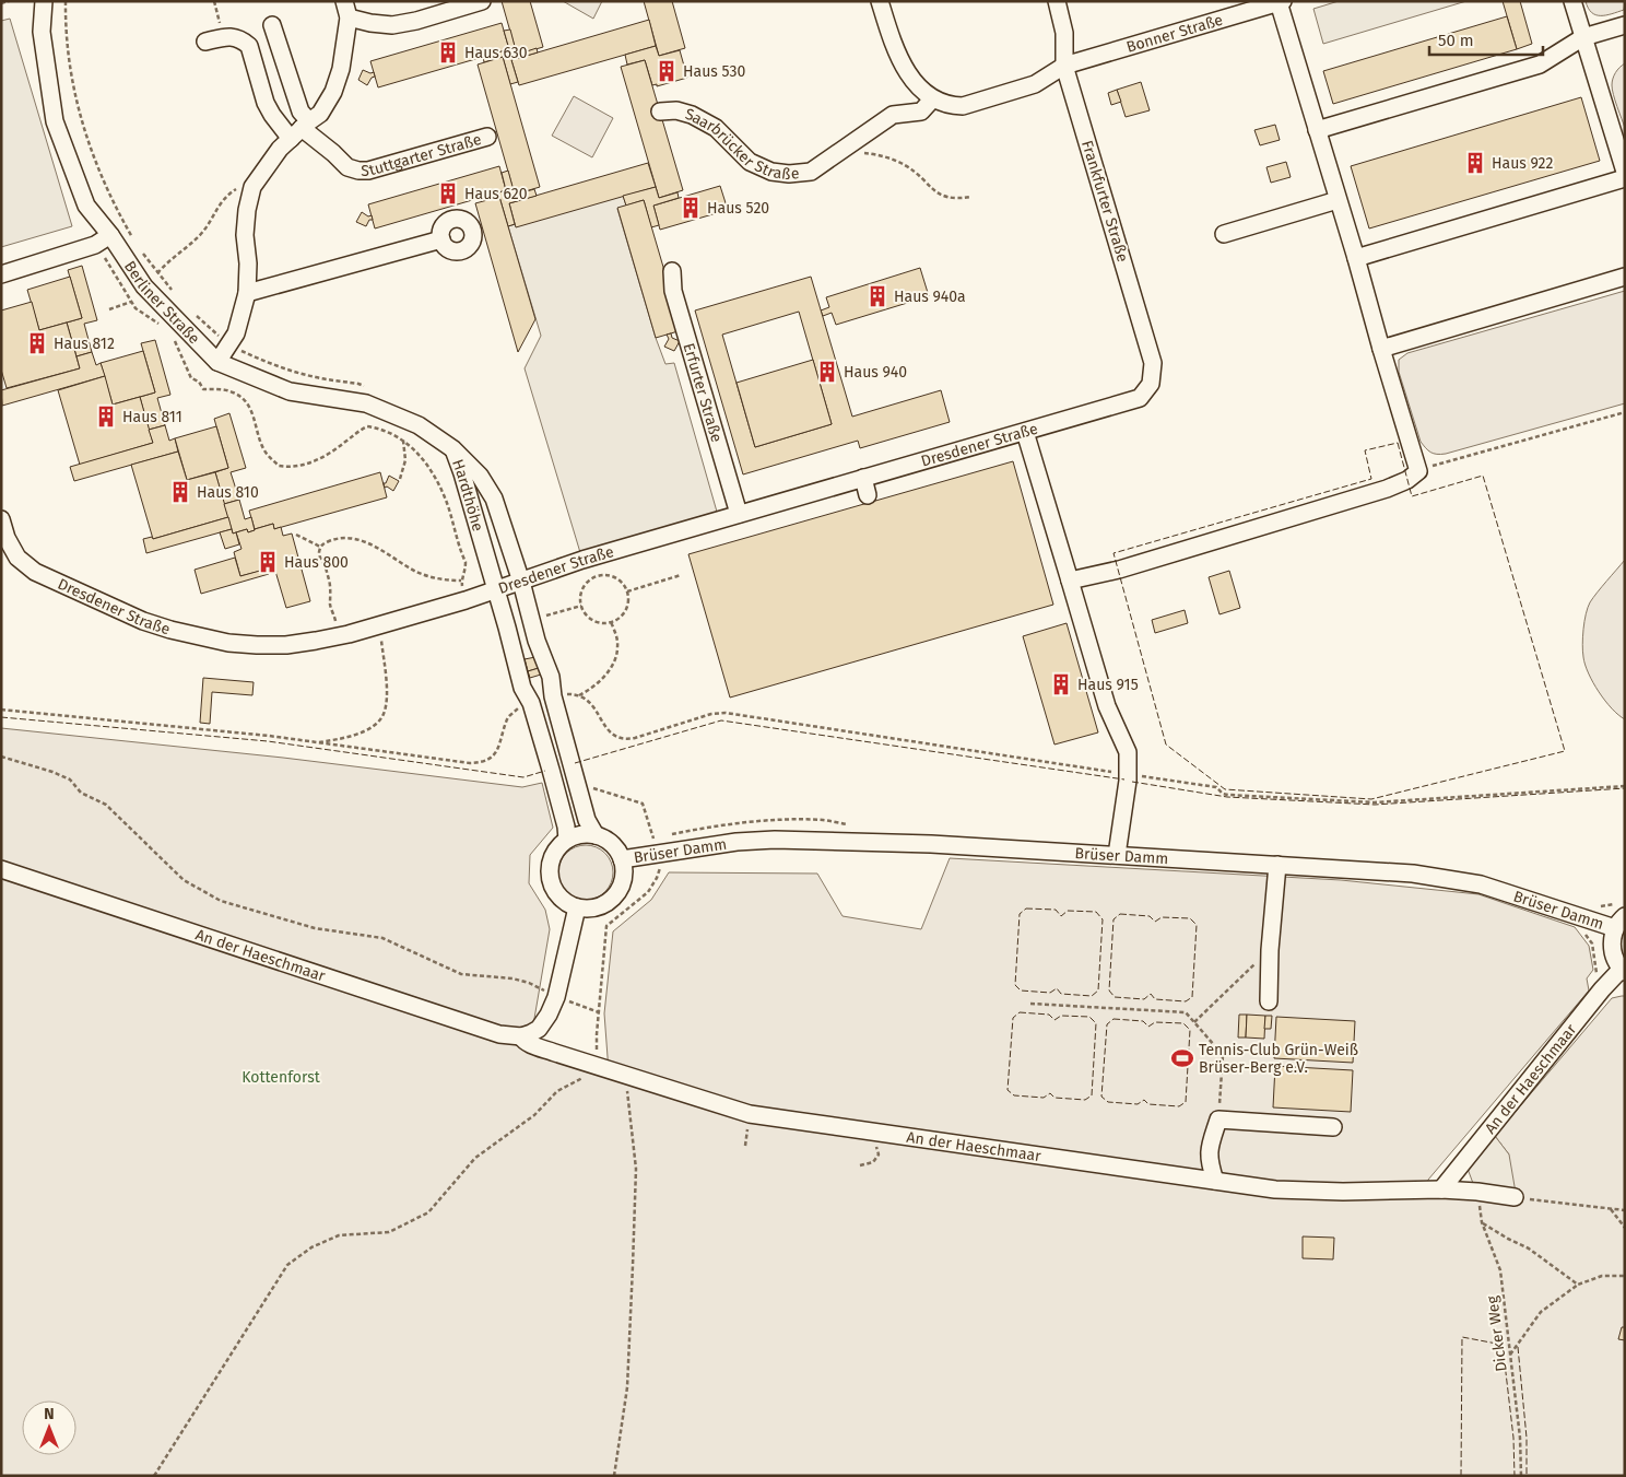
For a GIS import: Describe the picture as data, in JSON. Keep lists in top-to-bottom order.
{
  "streets": {
    "street": [
      "Bonner Straße",
      "Saarbrücker Straße",
      "Stuttgarter Straße",
      "Frankfurter Straße",
      "Berliner Straße",
      "Erfurter Straße",
      "Dresdener Straße",
      "Hardthöhe",
      "Brüser Damm",
      "An der Haeschmaar"
    ],
    "path": ["Dicker Weg"]
  },
  "crossings": [
    ["Bonner Straße", "Frankfurter Straße"],
    ["Frankfurter Straße", "Dresdener Straße"],
    ["Berliner Straße", "Hardthöhe"],
    ["Erfurter Straße", "Dresdener Straße"],
    ["Dresdener Straße", "Hardthöhe"],
    ["Hardthöhe", "Brüser Damm"],
    ["Brüser Damm", "An der Haeschmaar"],
    ["An der Haeschmaar", "Dicker Weg"]
  ],
  "parks": ["Kottenforst"],
  "places": {
    "building": [
      "Haus 630",
      "Haus 530",
      "Haus 922",
      "Haus 620",
      "Haus 520",
      "Haus 940a",
      "Haus 812",
      "Haus 940",
      "Haus 811",
      "Haus 810",
      "Haus 800",
      "Haus 915"
    ],
    "sports": ["Tennis-Club Grün-Weiß Brüser-Berg e.V."]
  },
  "scale_bar": "50 m",
  "north": "top"
}
